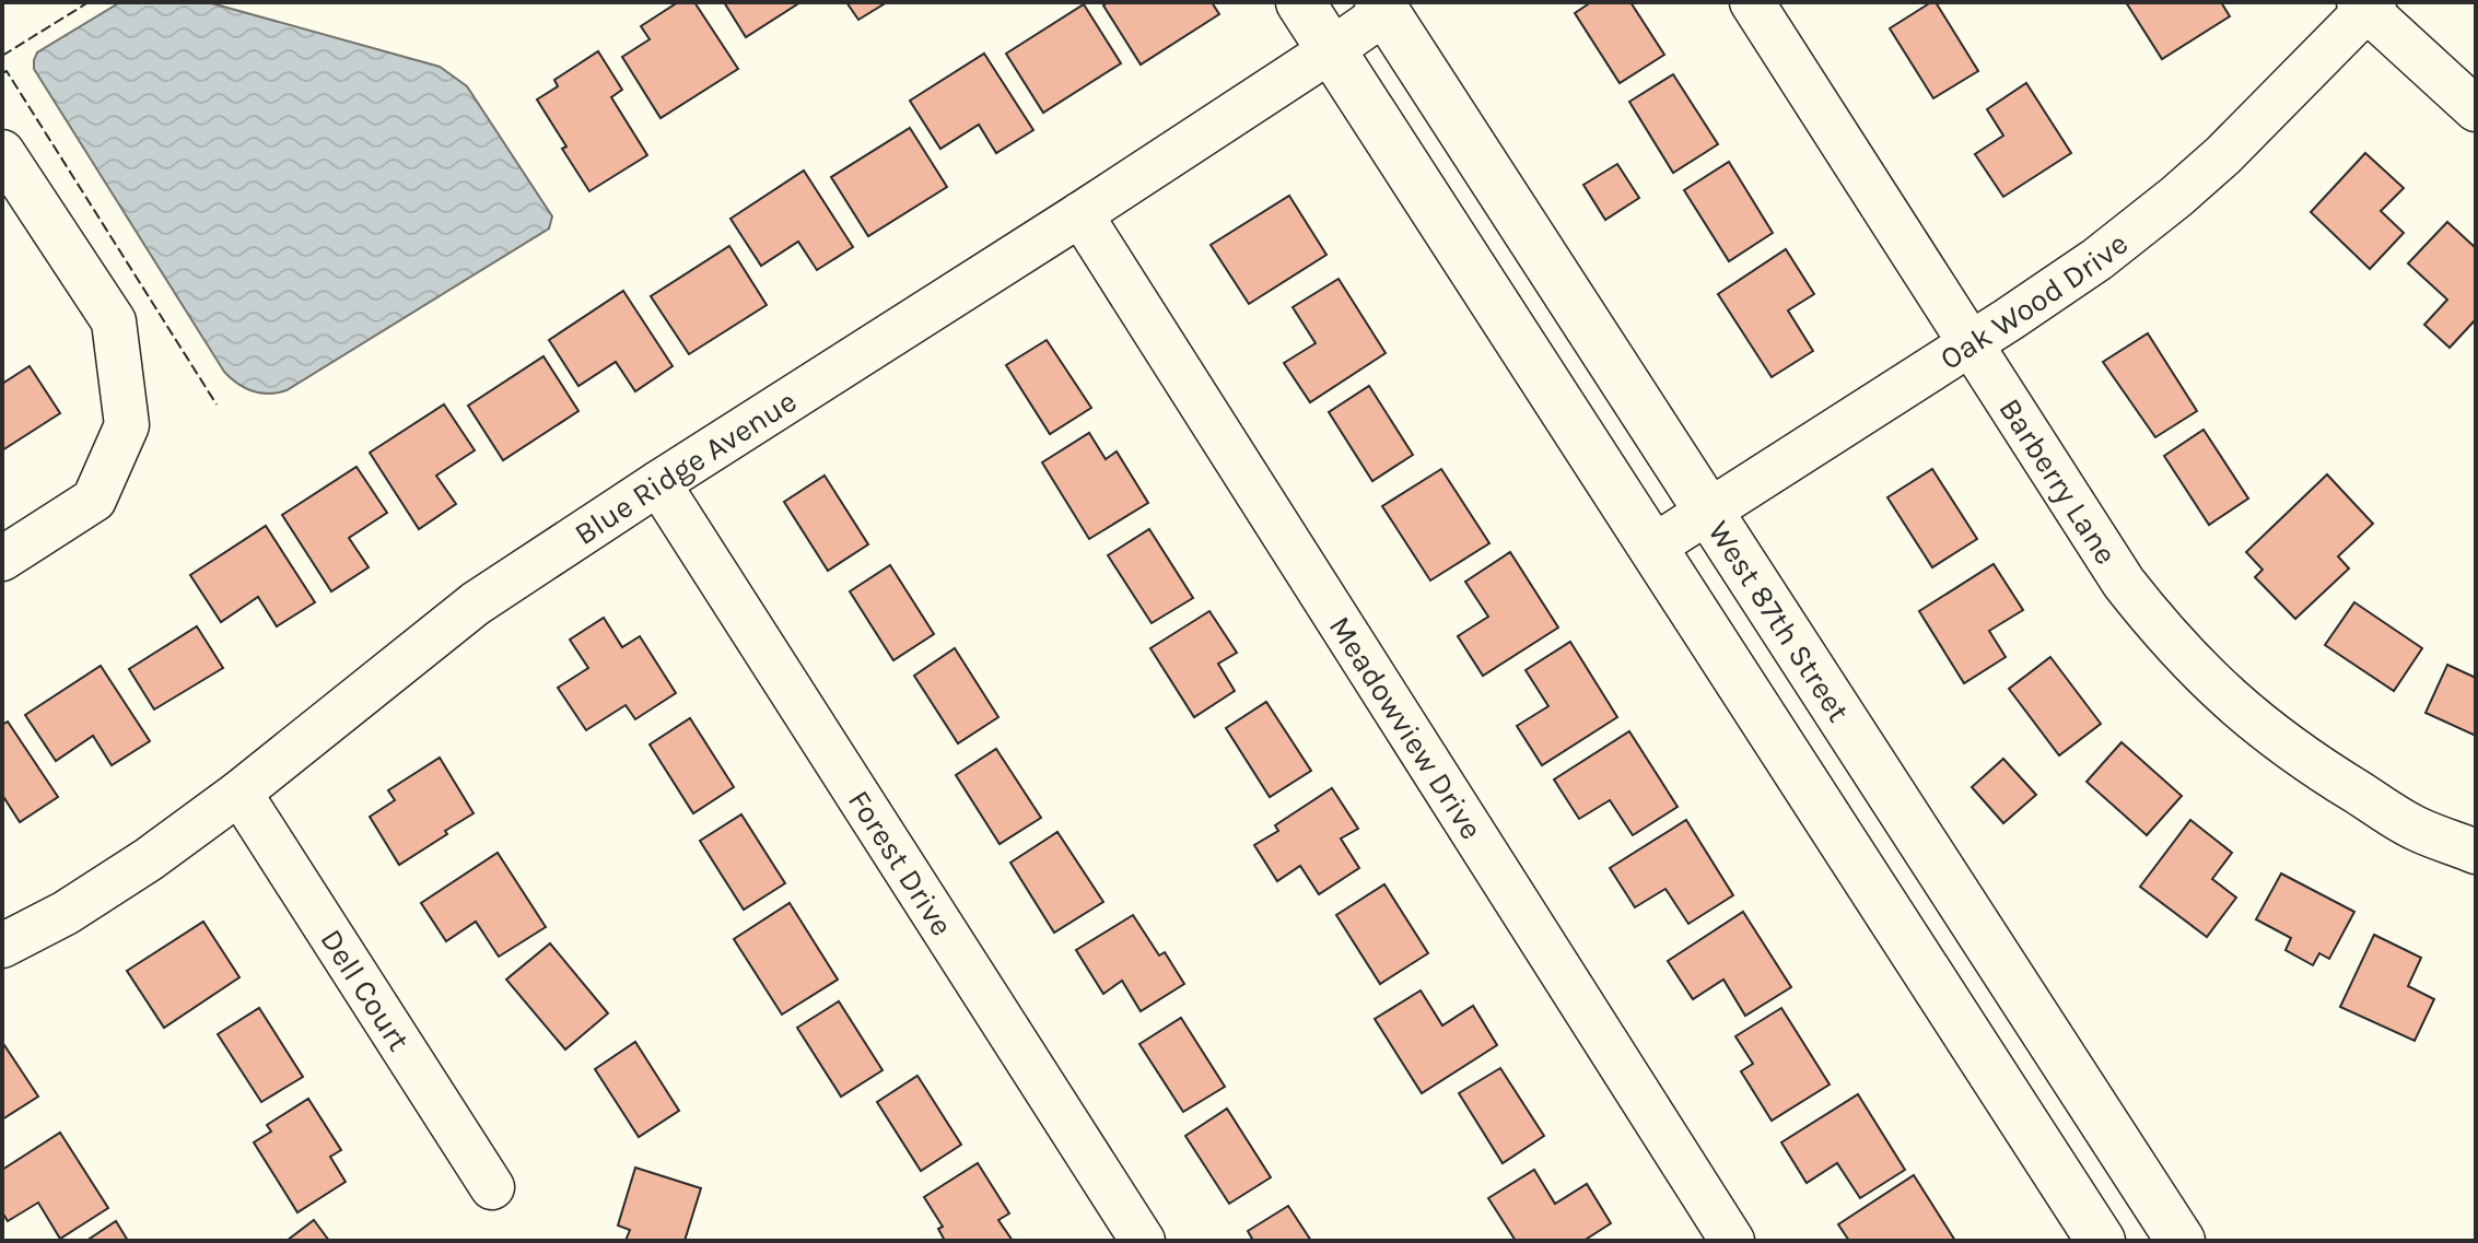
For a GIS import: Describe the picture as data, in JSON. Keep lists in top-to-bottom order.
{
  "streets": {
    "main road": ["West 87th Street"],
    "street": [
      "Oak Wood Drive",
      "Blue Ridge Avenue",
      "Barberry Lane",
      "Meadowview Drive",
      "Forest Drive",
      "Dell Court"
    ]
  },
  "crossings": [
    ["Oak Wood Drive", "Barberry Lane"],
    ["Oak Wood Drive", "West 87th Street"],
    ["Blue Ridge Avenue", "West 87th Street"],
    ["Blue Ridge Avenue", "Meadowview Drive"],
    ["Blue Ridge Avenue", "Forest Drive"],
    ["Blue Ridge Avenue", "Dell Court"]
  ]
}
